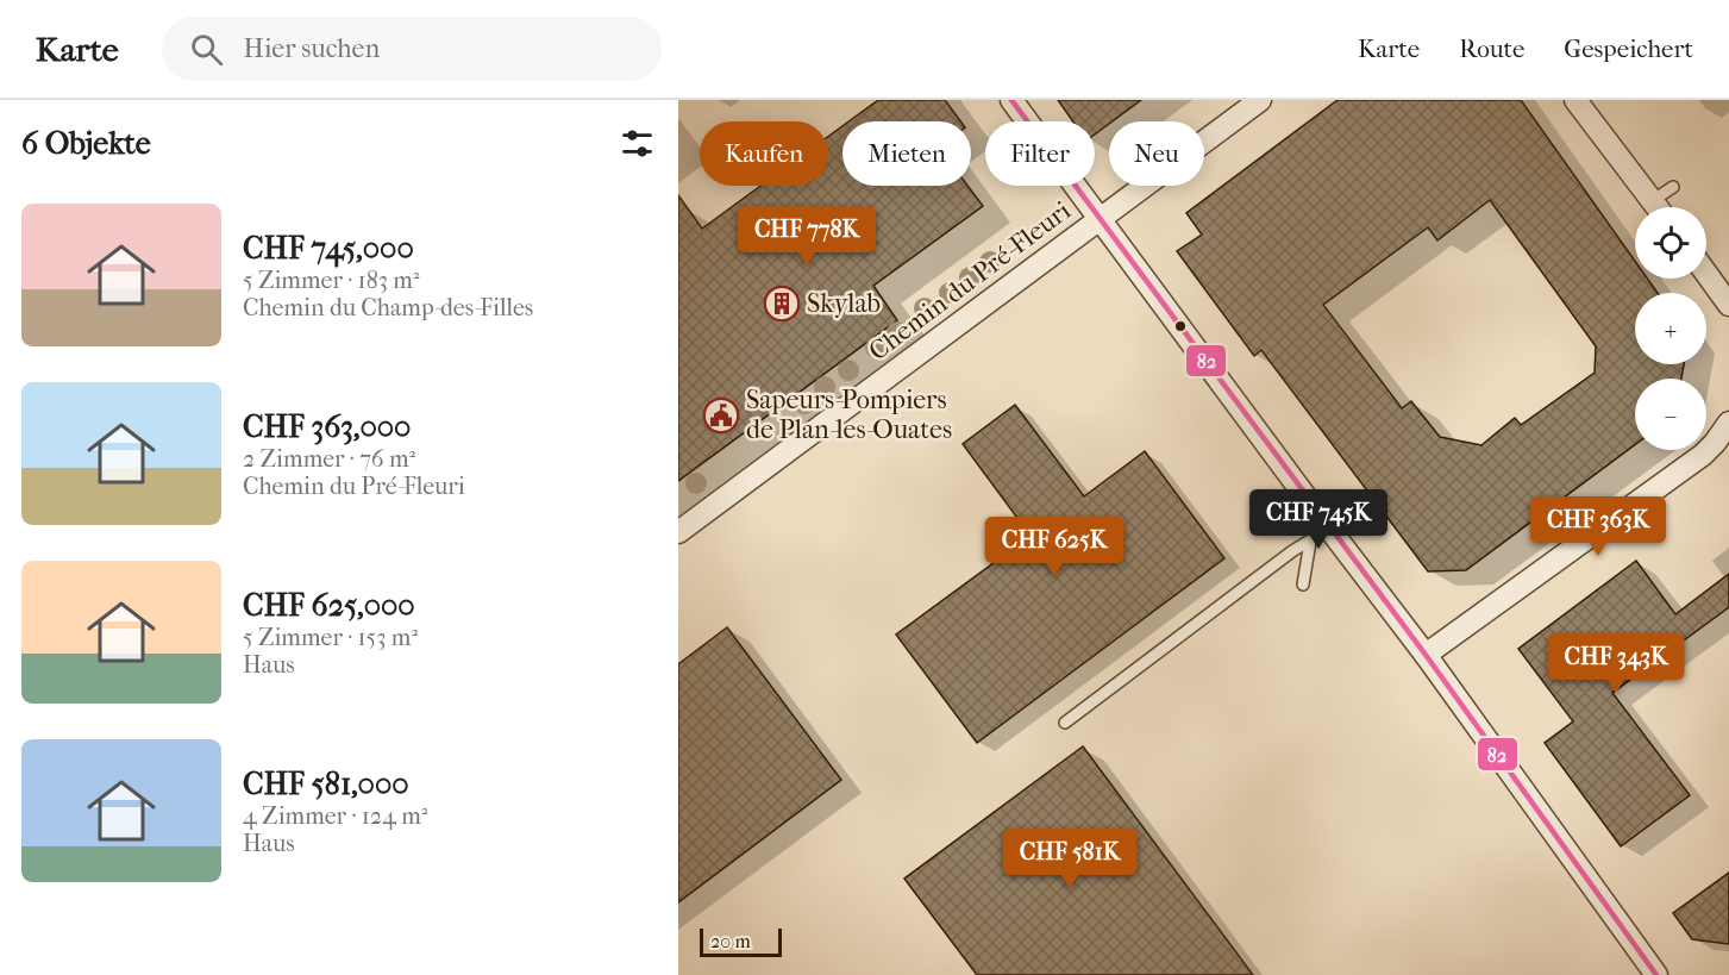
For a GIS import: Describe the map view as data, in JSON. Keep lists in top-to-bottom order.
{
  "streets": {
    "street": ["Chemin du Pré-Fleuri"]
  },
  "places": {
    "building": ["Skylab"],
    "public building": ["Sapeurs-Pompiers de Plan-les-Ouates"]
  },
  "lines": ["transit line 82"],
  "scale_bar": "20 m",
  "page": {
    "header": "Karte",
    "search": "Hier suchen",
    "nav": ["Karte", "Route", "Gespeichert"],
    "heading": "6 Objekte",
    "chip": [
      "Kaufen",
      "Mieten",
      "Filter",
      "Neu"
    ],
    "list": [
      {
        "name": "CHF 745,000",
        "note": "5 Zimmer · 183 m² · Chemin du Champ-des-Filles"
      },
      {
        "name": "CHF 363,000",
        "note": "2 Zimmer · 76 m² · Chemin du Pré-Fleuri"
      },
      {
        "name": "CHF 625,000",
        "note": "5 Zimmer · 153 m² · Haus"
      },
      {
        "name": "CHF 581,000",
        "note": "4 Zimmer · 124 m² · Haus"
      }
    ],
    "price": [
      "CHF 778K",
      "CHF 745K",
      "CHF 363K",
      "CHF 625K",
      "CHF 343K",
      "CHF 581K"
    ],
    "map_buttons": ["+", "−"],
    "scale": "20 m"
  }
}
